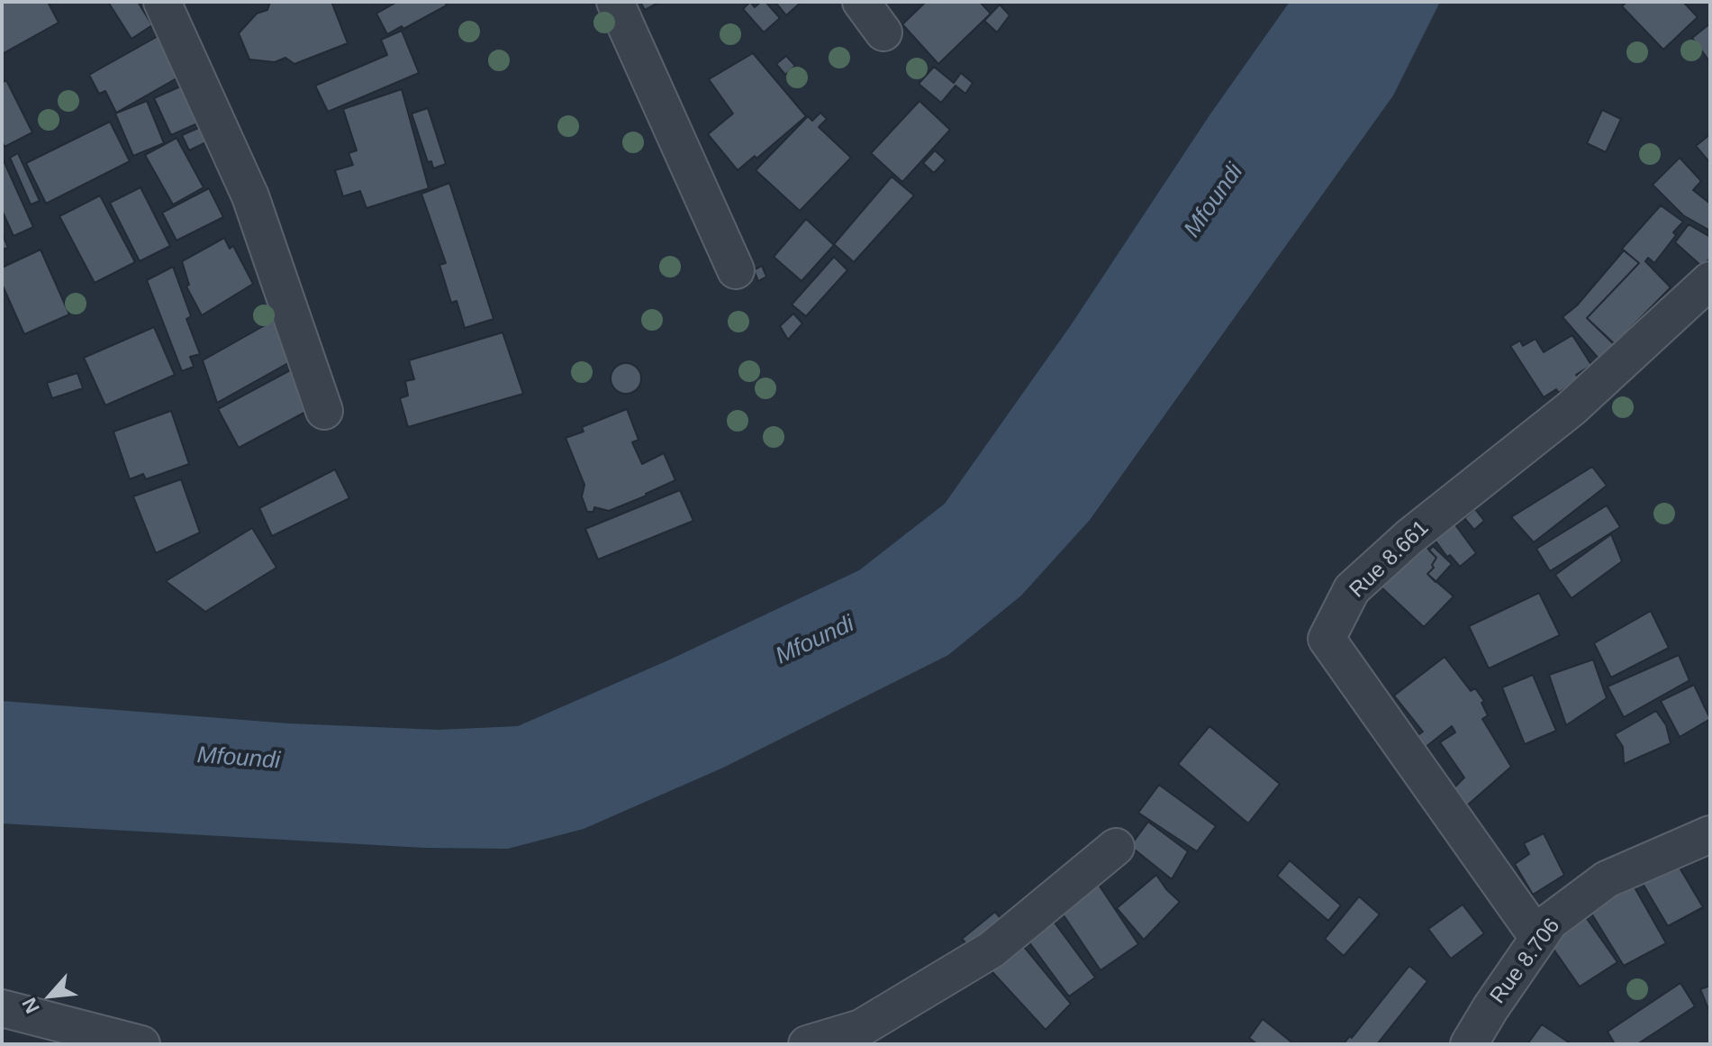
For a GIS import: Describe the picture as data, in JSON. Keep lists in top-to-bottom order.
{
  "streets": {
    "street": ["Rue 8.661", "Rue 8.706"]
  },
  "crossings": [
    ["Rue 8.661", "Rue 8.706"]
  ],
  "water": ["Mfoundi"],
  "north": "bottom left"
}
